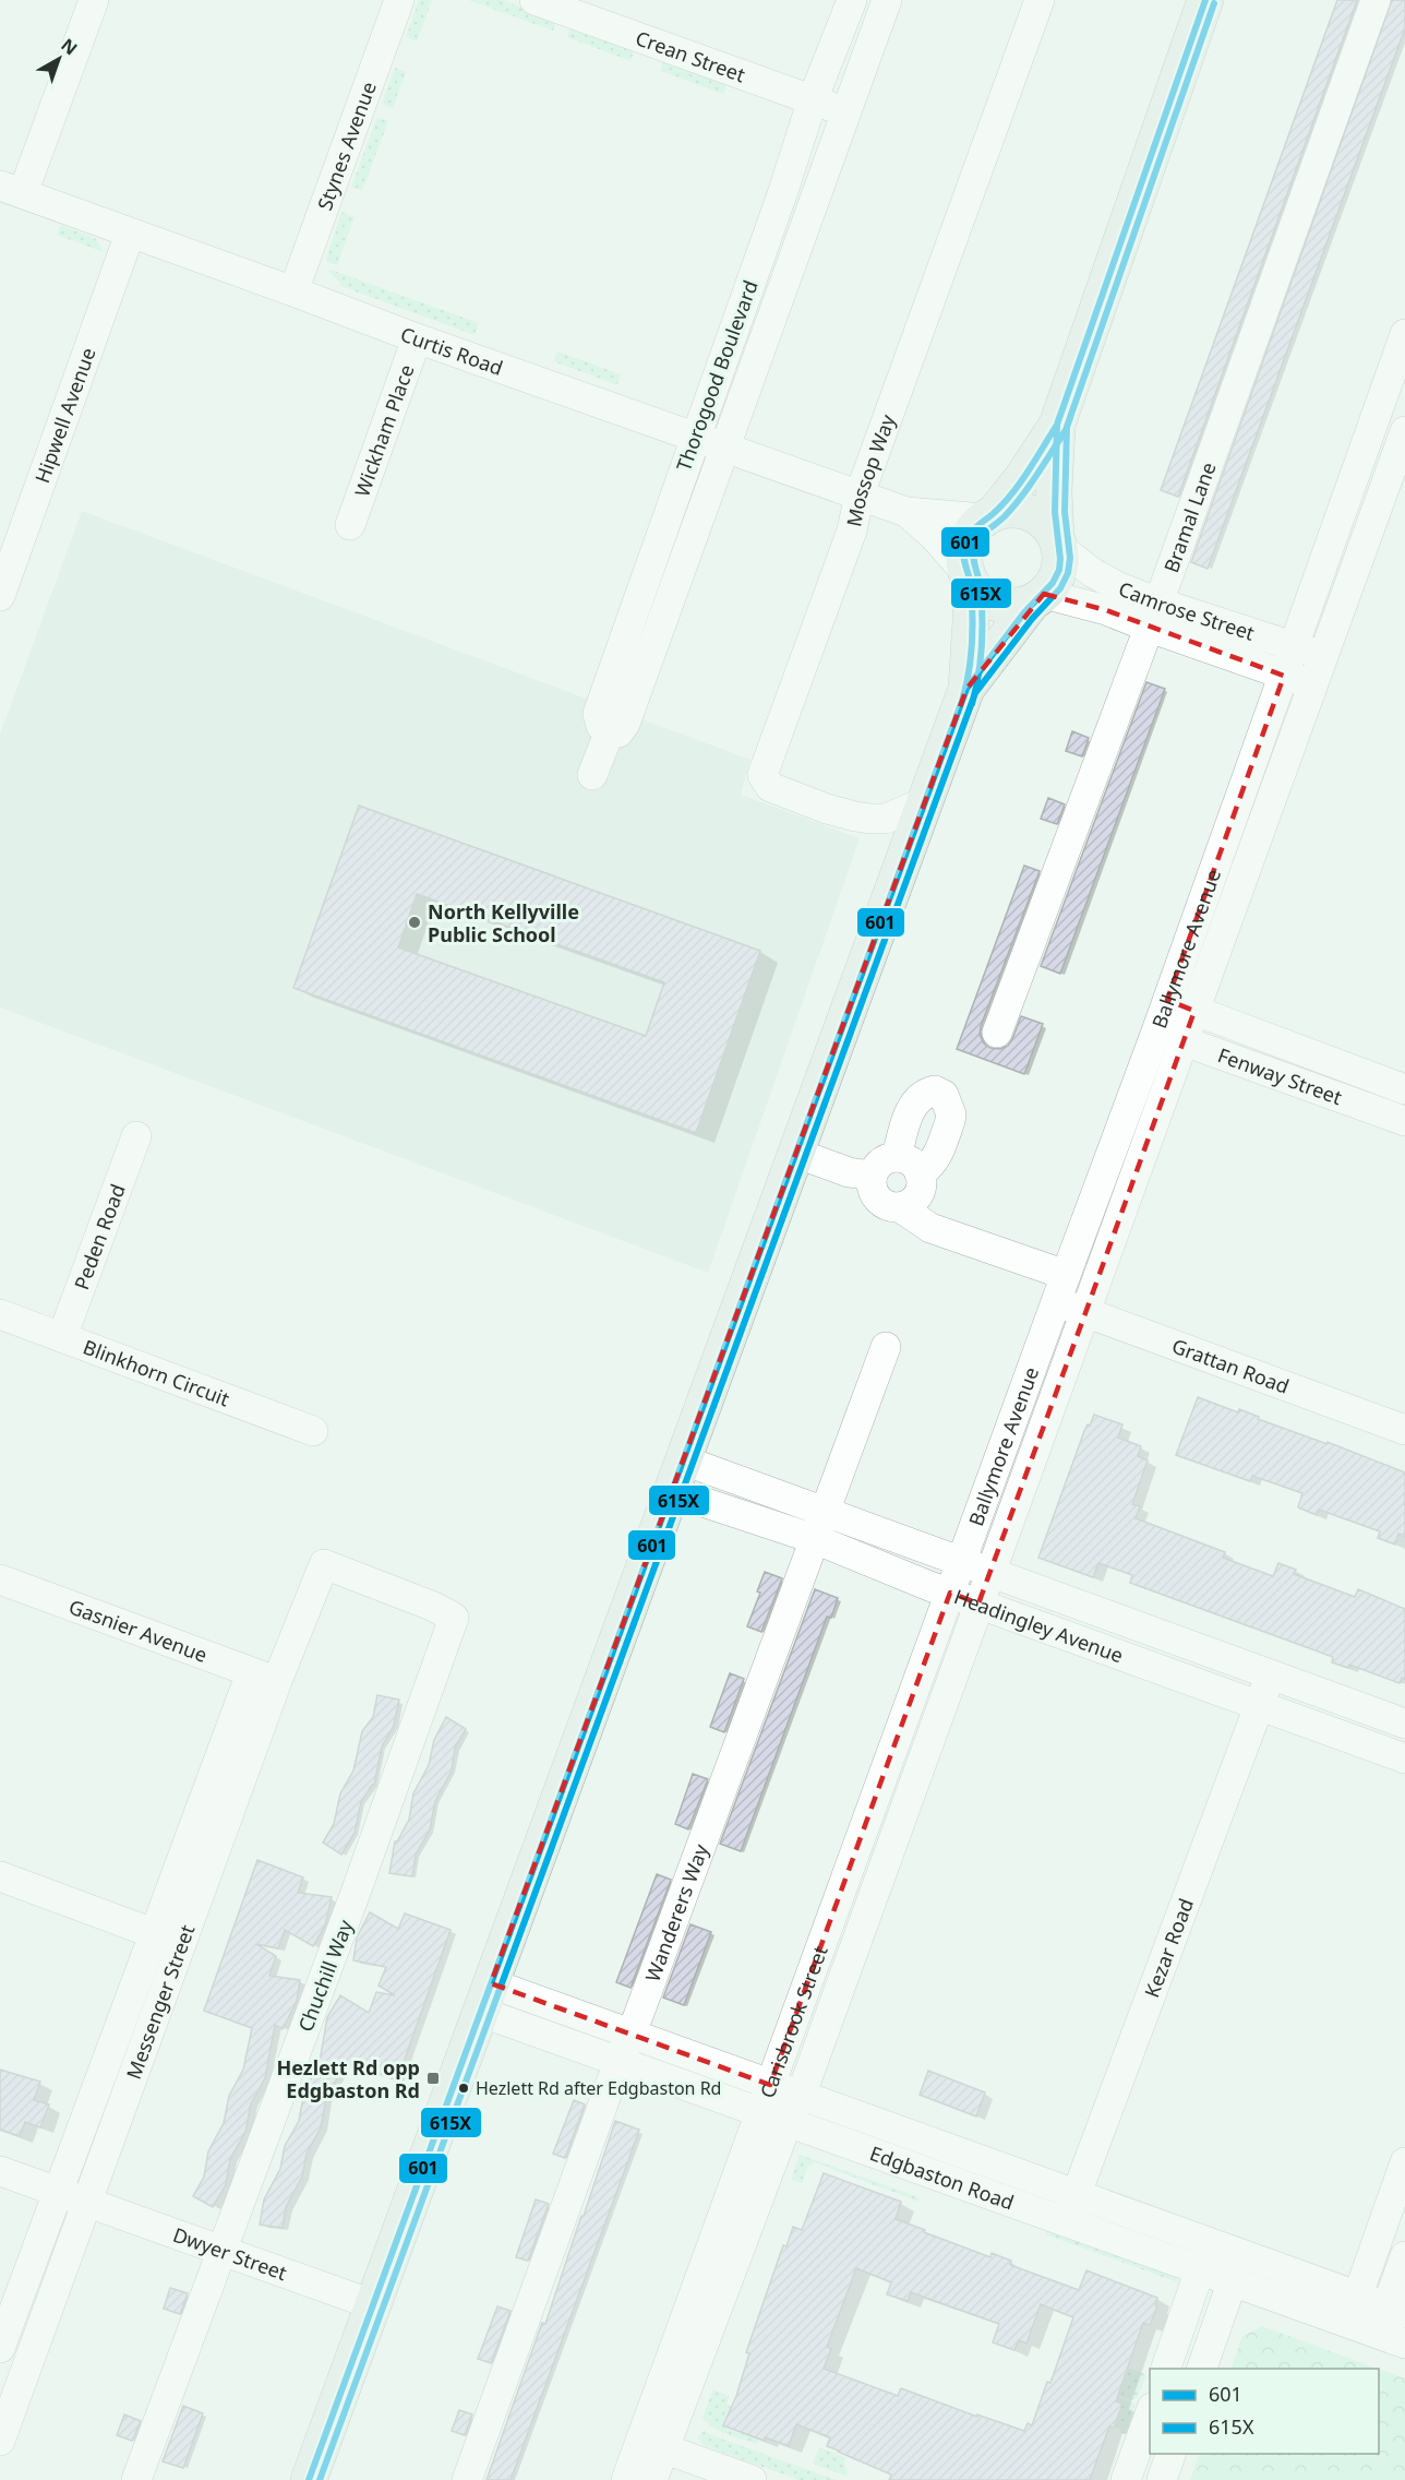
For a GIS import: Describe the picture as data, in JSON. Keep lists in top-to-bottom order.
{
  "streets": {
    "street": [
      "Crean Street",
      "Stynes Avenue",
      "Curtis Road",
      "Thorogood Boulevard",
      "Hipwell Avenue",
      "Wickham Place",
      "Mossop Way",
      "Bramal Lane",
      "Camrose Street",
      "Ballymore Avenue",
      "Fenway Street",
      "Peden Road",
      "Grattan Road",
      "Blinkhorn Circuit",
      "Headingley Avenue",
      "Gasnier Avenue",
      "Wanderers Way",
      "Kezar Road",
      "Chuchill Way",
      "Messenger Street",
      "Carisbrook Street",
      "Edgbaston Road",
      "Dwyer Street"
    ]
  },
  "crossings": [
    ["Crean Street", "Thorogood Boulevard"],
    ["Stynes Avenue", "Curtis Road"],
    ["Curtis Road", "Thorogood Boulevard"],
    ["Curtis Road", "Hipwell Avenue"],
    ["Curtis Road", "Wickham Place"],
    ["Curtis Road", "Mossop Way"],
    ["Curtis Road", "Camrose Street"],
    ["Bramal Lane", "Camrose Street"],
    ["Camrose Street", "Ballymore Avenue"],
    ["Ballymore Avenue", "Fenway Street"],
    ["Ballymore Avenue", "Grattan Road"],
    ["Ballymore Avenue", "Headingley Avenue"],
    ["Ballymore Avenue", "Carisbrook Street"],
    ["Peden Road", "Blinkhorn Circuit"],
    ["Headingley Avenue", "Wanderers Way"],
    ["Headingley Avenue", "Kezar Road"],
    ["Headingley Avenue", "Carisbrook Street"],
    ["Gasnier Avenue", "Messenger Street"],
    ["Wanderers Way", "Edgbaston Road"],
    ["Kezar Road", "Edgbaston Road"],
    ["Chuchill Way", "Messenger Street"],
    ["Chuchill Way", "Dwyer Street"],
    ["Messenger Street", "Dwyer Street"],
    ["Carisbrook Street", "Edgbaston Road"]
  ],
  "places": {
    "other": ["North Kellyville Public School", "Hezlett Rd after Edgbaston Rd"],
    "transit": ["Hezlett Rd opp Edgbaston Rd"]
  },
  "lines": ["transit line 601", "transit line 615X"],
  "legend": ["601", "615X"],
  "north": "top right"
}
